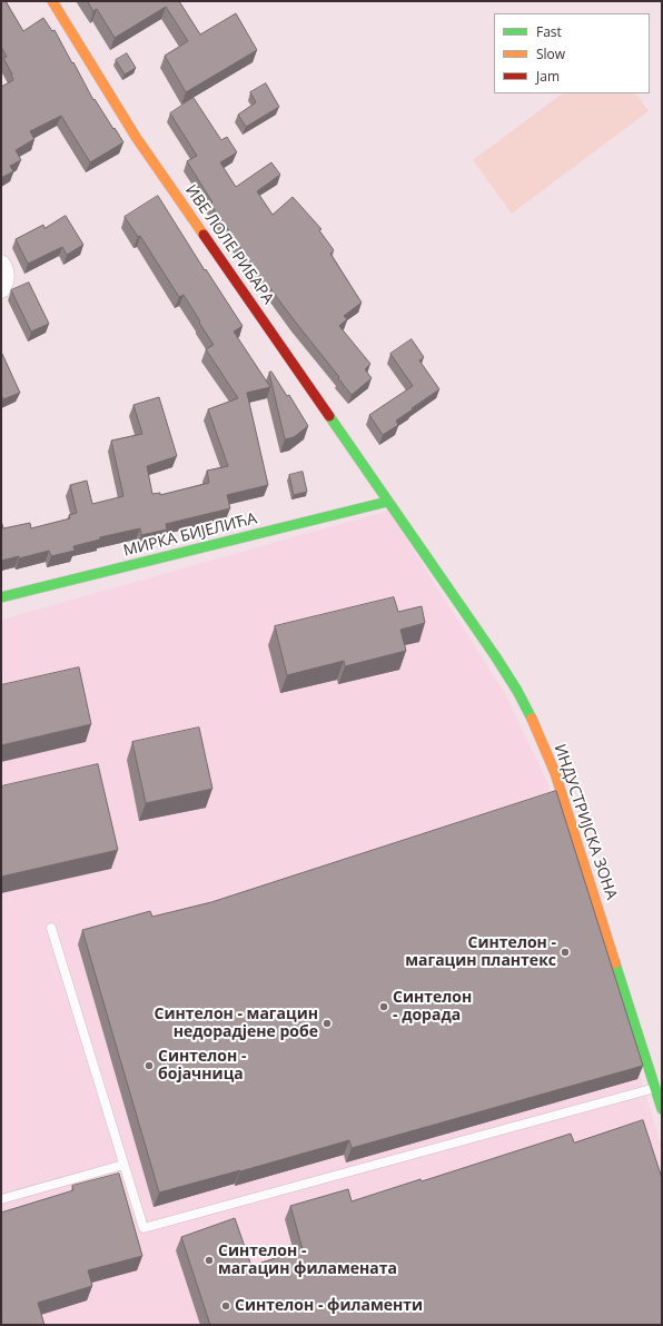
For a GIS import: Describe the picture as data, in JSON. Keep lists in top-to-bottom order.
{
  "streets": {
    "street": ["ИВЕ ЛОЛЕ РИБАРА", "МИРКА БИЈЕЛИЋА", "ИНДУСТРИЈСКА ЗОНА"]
  },
  "crossings": [
    ["ИВЕ ЛОЛЕ РИБАРА", "МИРКА БИЈЕЛИЋА"],
    ["ИВЕ ЛОЛЕ РИБАРА", "ИНДУСТРИЈСКА ЗОНА"],
    ["МИРКА БИЈЕЛИЋА", "ИНДУСТРИЈСКА ЗОНА"]
  ],
  "places": [
    "Синтелон - магацин плантекс",
    "Синтелон - дорада",
    "Синтелон - магацин недорадјене робе",
    "Синтелон - бојачница",
    "Синтелон - магацин филамената",
    "Синтелон - филаменти"
  ],
  "legend": ["Fast", "Slow", "Jam"]
}
